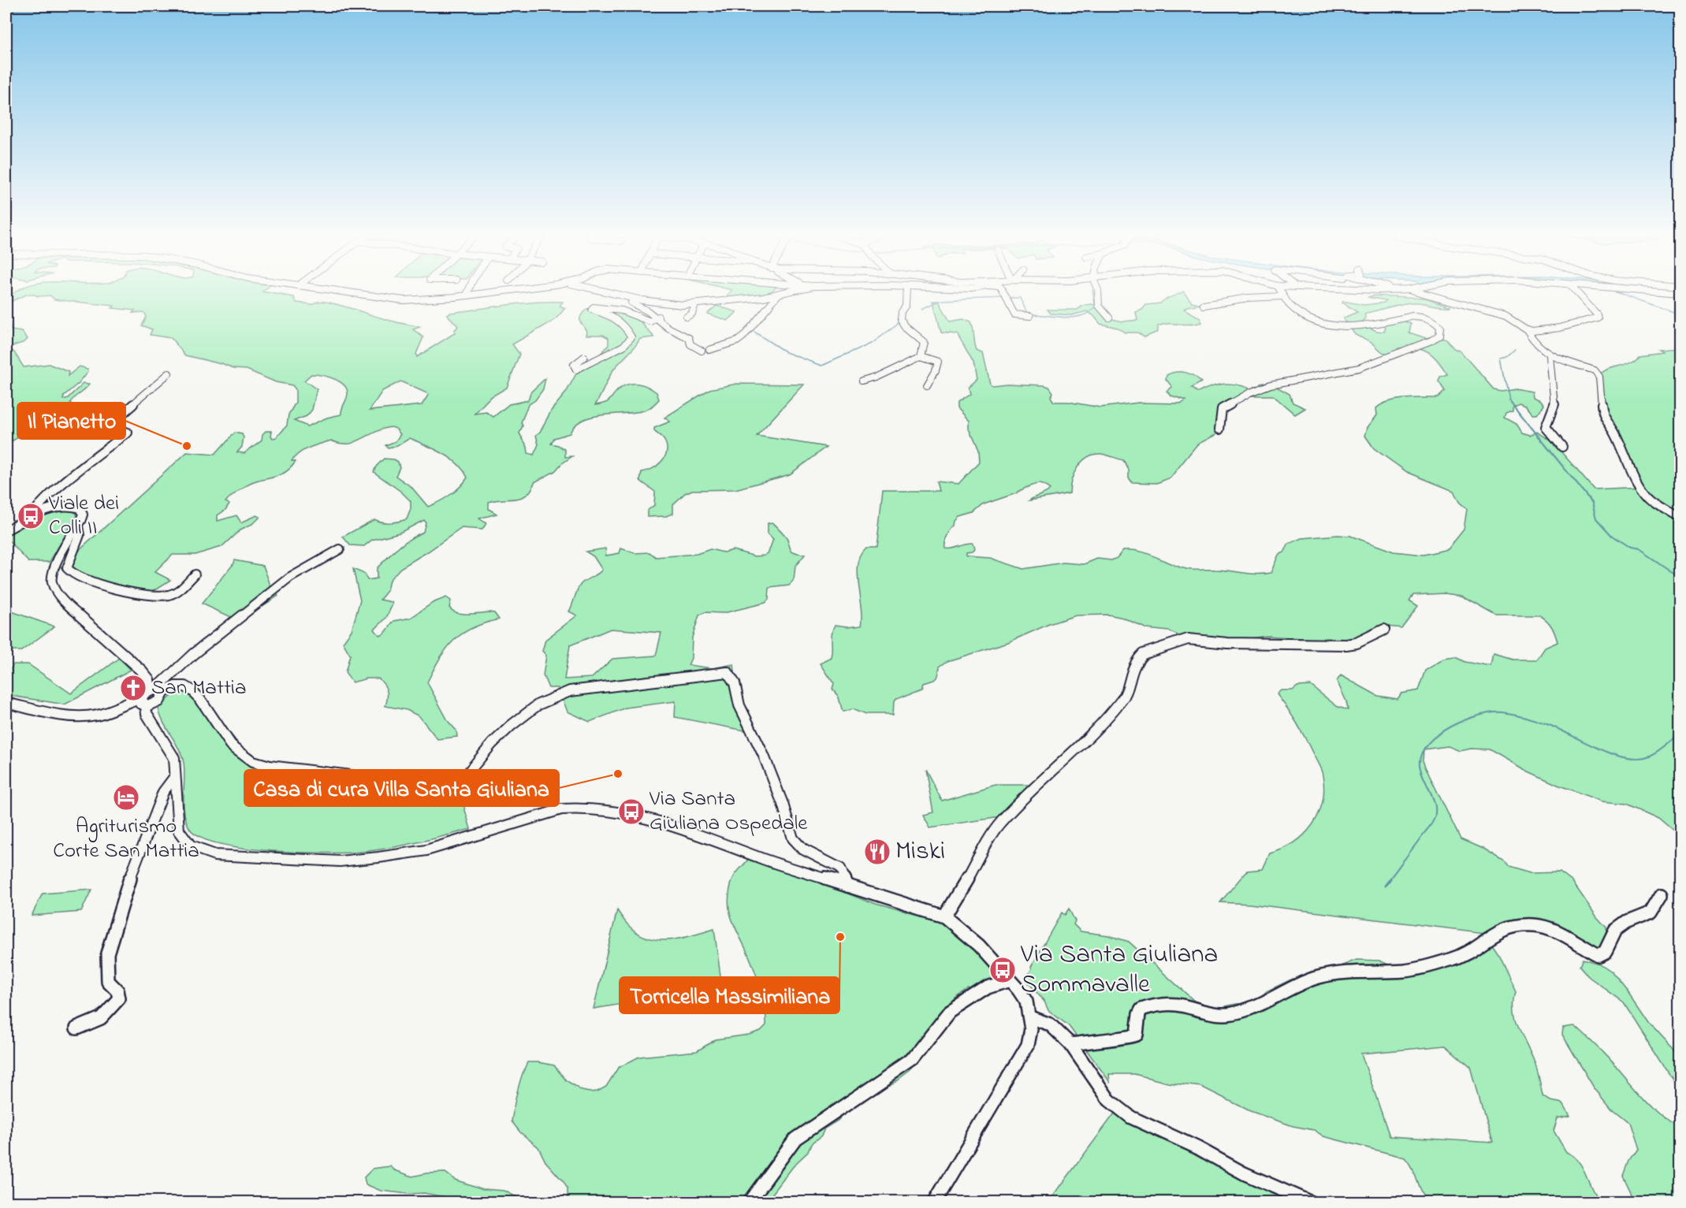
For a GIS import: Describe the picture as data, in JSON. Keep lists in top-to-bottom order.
{
  "places": {
    "other": ["Il Pianetto", "Casa di cura Villa Santa Giuliana", "Torricella Massimiliana"],
    "bus stop": ["Viale dei Colli II", "Via Santa Giuliana Ospedale", "Via Santa Giuliana Sommavalle"],
    "church": ["San Mattia"],
    "hotel": ["Agriturismo Corte San Mattia"],
    "restaurant": ["Miski"]
  }
}
